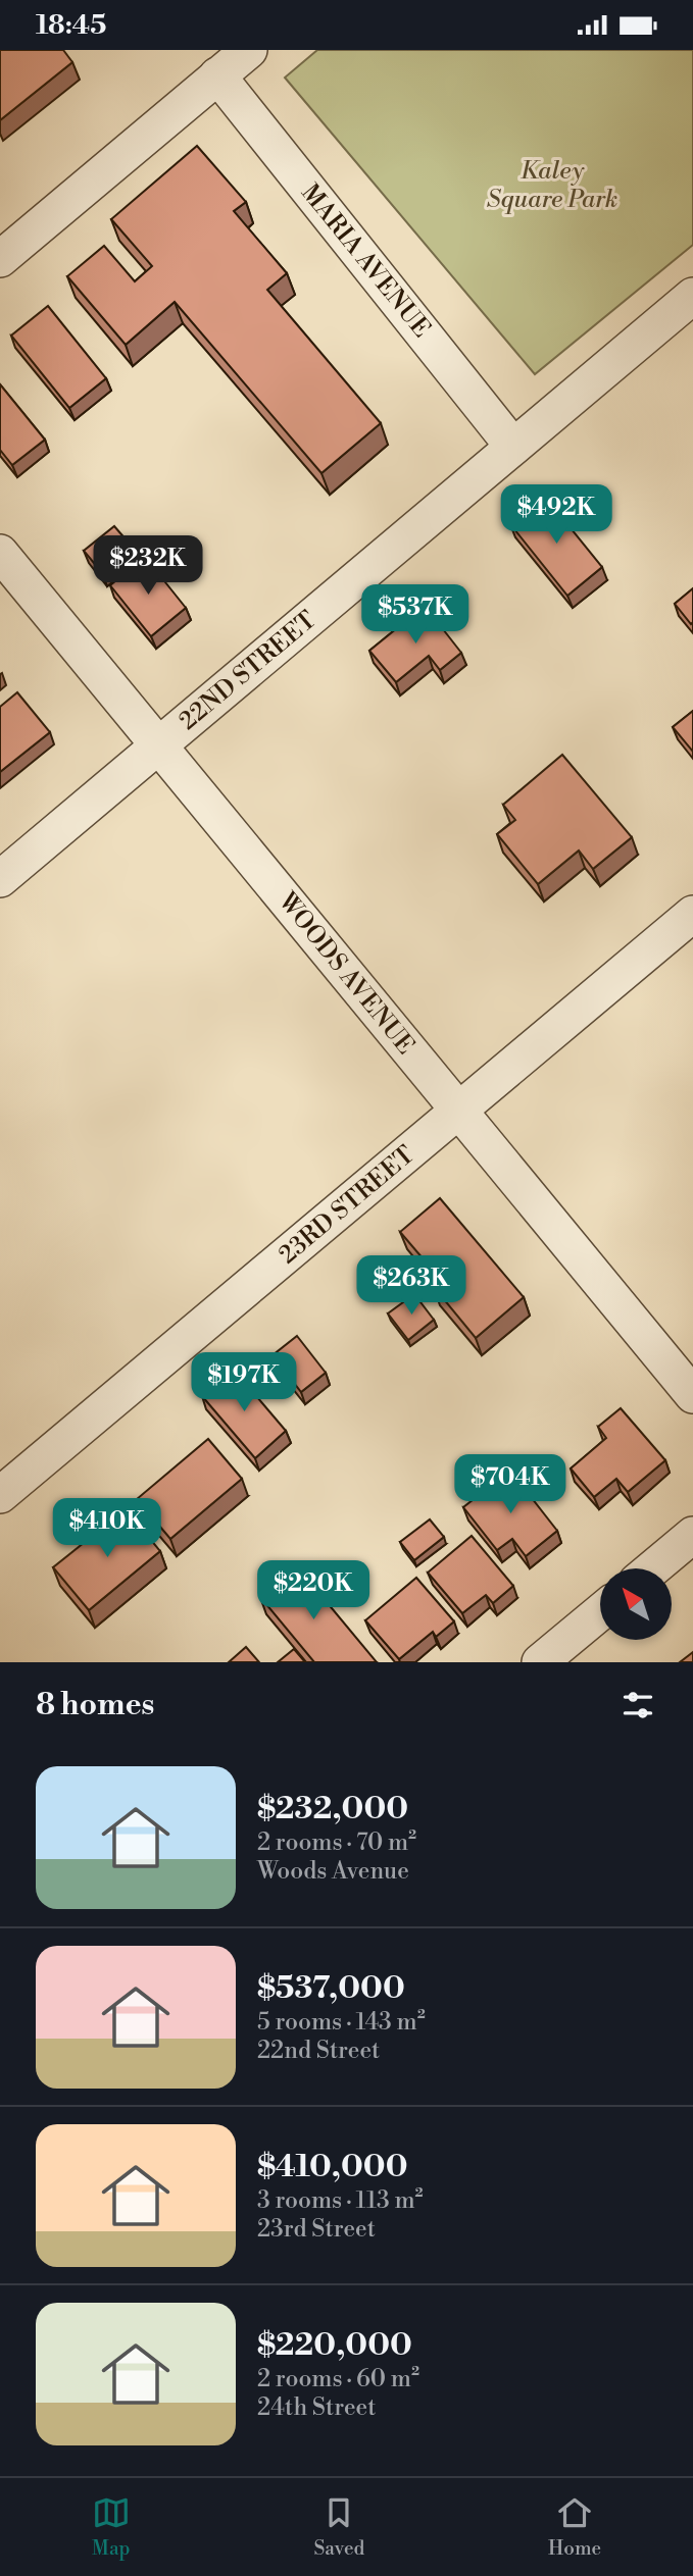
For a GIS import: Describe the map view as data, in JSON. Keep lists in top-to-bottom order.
{
  "streets": {
    "street": [
      "MARIA AVENUE",
      "22ND STREET",
      "WOODS AVENUE",
      "23RD STREET"
    ]
  },
  "crossings": [
    ["MARIA AVENUE", "22ND STREET"],
    ["22ND STREET", "WOODS AVENUE"],
    ["WOODS AVENUE", "23RD STREET"]
  ],
  "parks": ["Kaley Square Park"],
  "north": "top left",
  "page": {
    "status": "18:45",
    "price": [
      "$492K",
      "$232K",
      "$537K",
      "$263K",
      "$197K",
      "$704K",
      "$410K",
      "$220K"
    ],
    "heading": "8 homes",
    "list": [
      {
        "name": "$232,000",
        "note": "2 rooms · 70 m² · Woods Avenue"
      },
      {
        "name": "$537,000",
        "note": "5 rooms · 143 m² · 22nd Street"
      },
      {
        "name": "$410,000",
        "note": "3 rooms · 113 m² · 23rd Street"
      },
      {
        "name": "$220,000",
        "note": "2 rooms · 60 m² · 24th Street"
      }
    ],
    "tabs": ["Map", "Saved", "Home"]
  }
}
